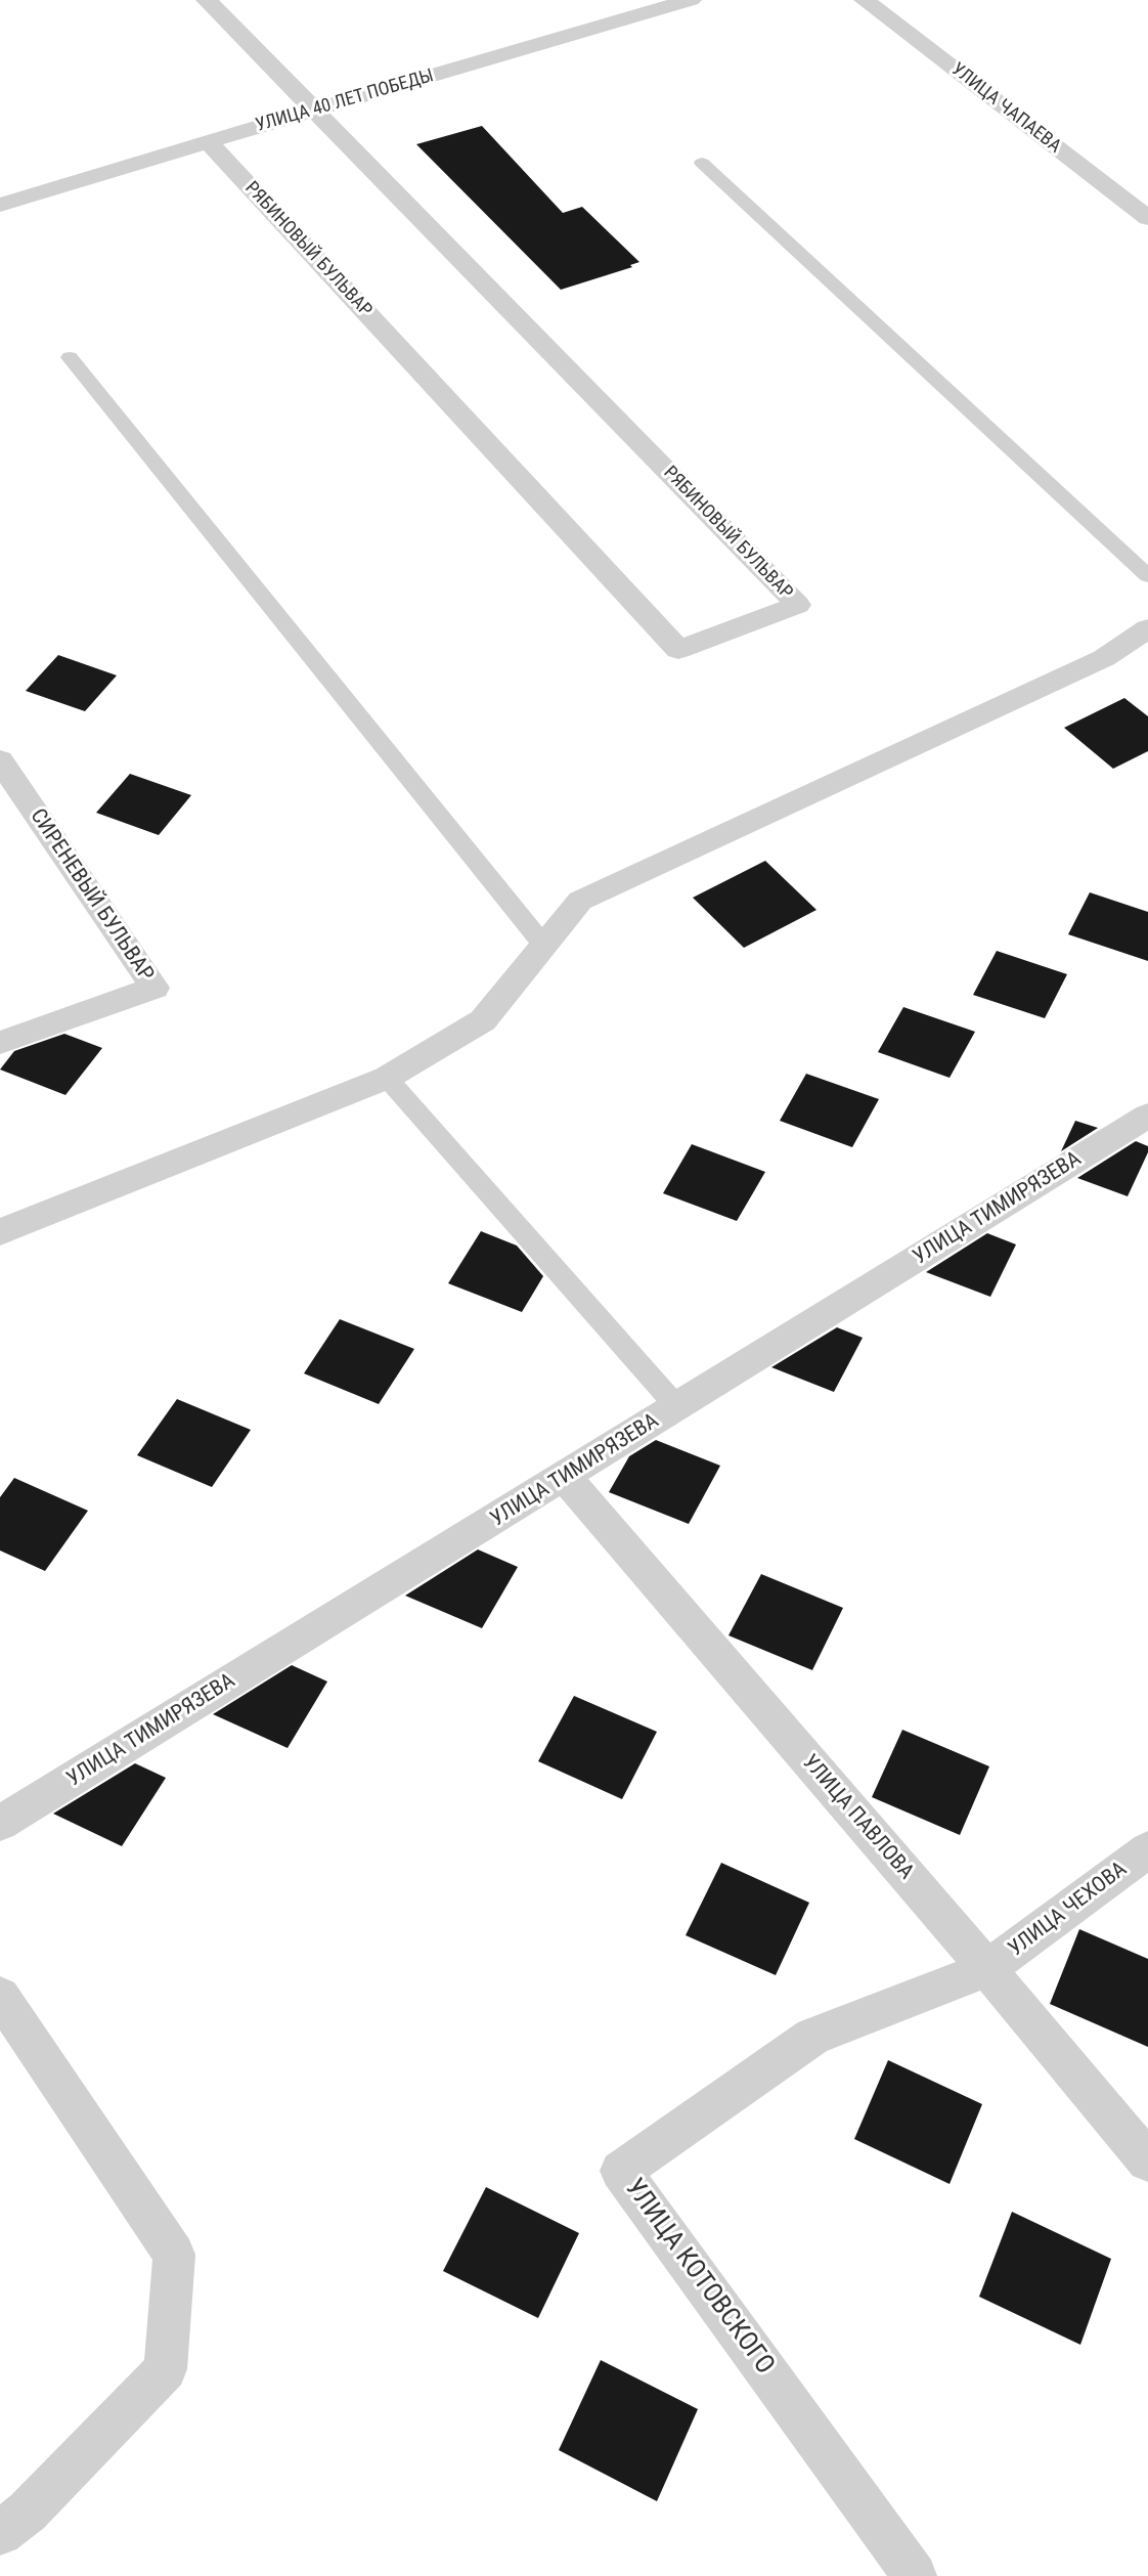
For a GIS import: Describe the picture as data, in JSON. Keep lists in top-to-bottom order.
{
  "streets": {
    "street": [
      "УЛИЦА 40 ЛЕТ ПОБЕДЫ",
      "УЛИЦА ЧАПАЕВА",
      "РЯБИНОВЫЙ БУЛЬВАР",
      "СИРЕНЕВЫЙ БУЛЬВАР",
      "УЛИЦА ТИМИРЯЗЕВА",
      "УЛИЦА ПАВЛОВА",
      "УЛИЦА ЧЕХОВА",
      "УЛИЦА КОТОВСКОГО"
    ]
  },
  "crossings": [
    ["УЛИЦА 40 ЛЕТ ПОБЕДЫ", "РЯБИНОВЫЙ БУЛЬВАР"],
    ["УЛИЦА ТИМИРЯЗЕВА", "УЛИЦА ПАВЛОВА"],
    ["УЛИЦА ПАВЛОВА", "УЛИЦА ЧЕХОВА"],
    ["УЛИЦА ПАВЛОВА", "УЛИЦА КОТОВСКОГО"],
    ["УЛИЦА ЧЕХОВА", "УЛИЦА КОТОВСКОГО"]
  ]
}
